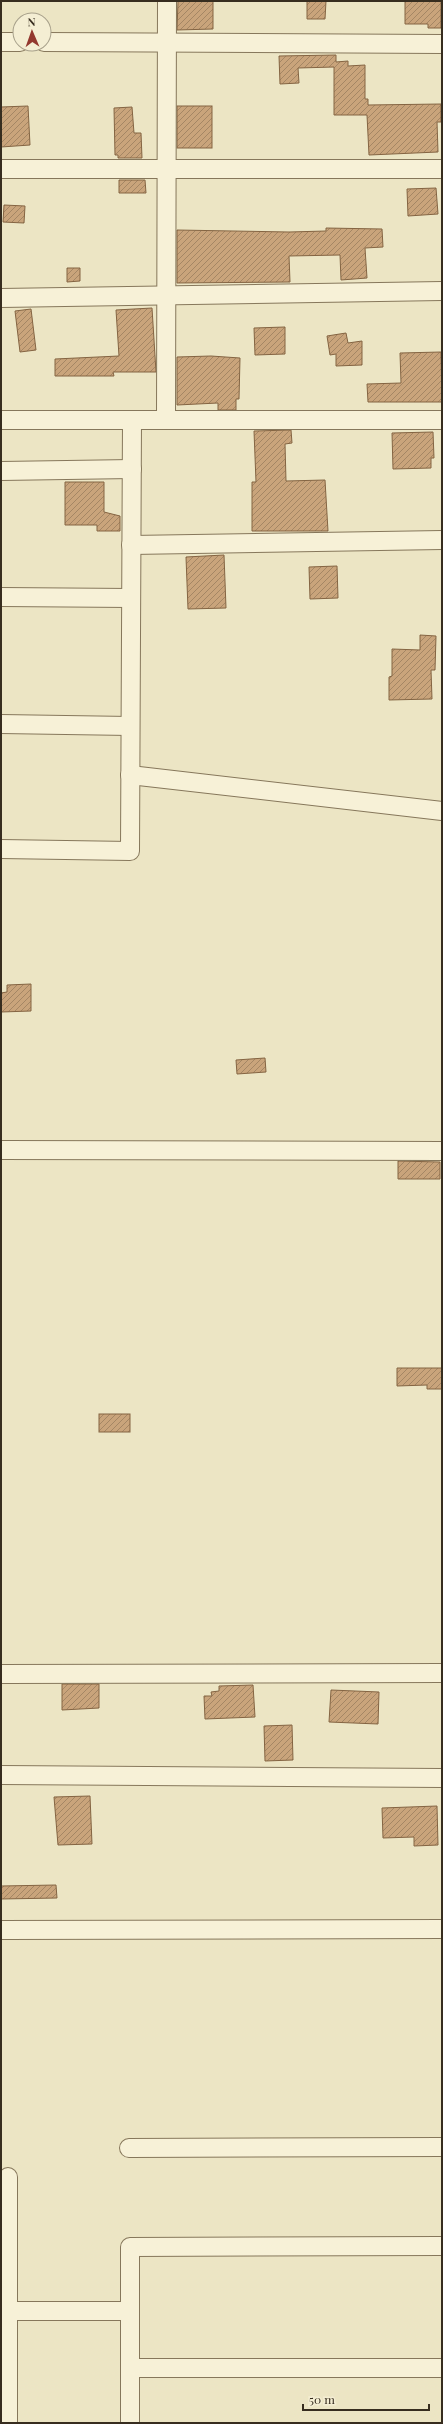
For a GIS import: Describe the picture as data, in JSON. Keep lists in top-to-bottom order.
{
  "scale_bar": "50 m",
  "north": "top"
}
